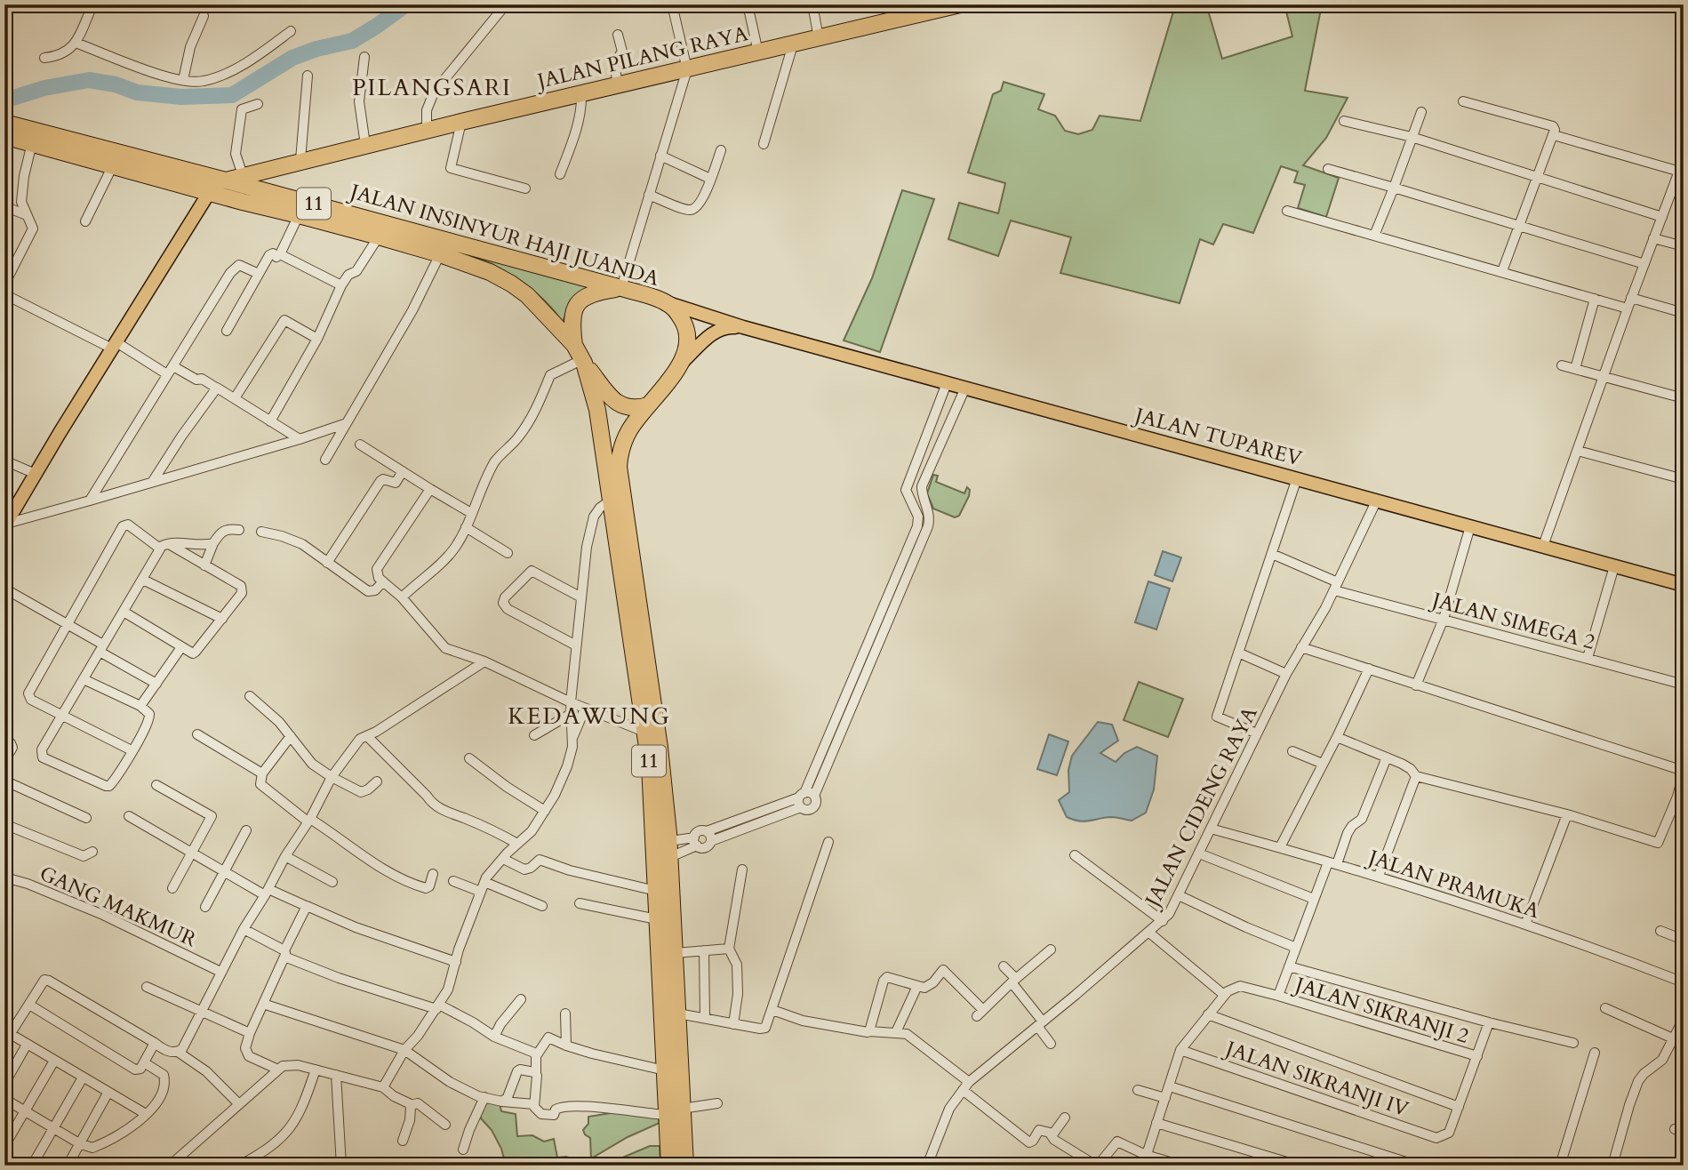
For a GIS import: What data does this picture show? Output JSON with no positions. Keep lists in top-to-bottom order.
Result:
{
  "streets": {
    "highway": ["JALAN PILANG RAYA", "11", "JALAN INSINYUR HAJI JUANDA"],
    "main road": ["JALAN TUPAREV"],
    "street": [
      "JALAN SIMEGA 2",
      "JALAN CIDENG RAYA",
      "JALAN PRAMUKA",
      "GANG MAKMUR",
      "JALAN SIKRANJI 2",
      "JALAN SIKRANJI IV"
    ]
  },
  "crossings": [
    ["JALAN PILANG RAYA", "JALAN INSINYUR HAJI JUANDA"],
    ["11", "JALAN INSINYUR HAJI JUANDA"],
    ["11", "JALAN TUPAREV"],
    ["JALAN INSINYUR HAJI JUANDA", "JALAN TUPAREV"],
    ["JALAN TUPAREV", "JALAN CIDENG RAYA"],
    ["JALAN SIMEGA 2", "JALAN CIDENG RAYA"],
    ["JALAN CIDENG RAYA", "JALAN PRAMUKA"]
  ],
  "districts": ["PILANGSARI", "KEDAWUNG"]
}
